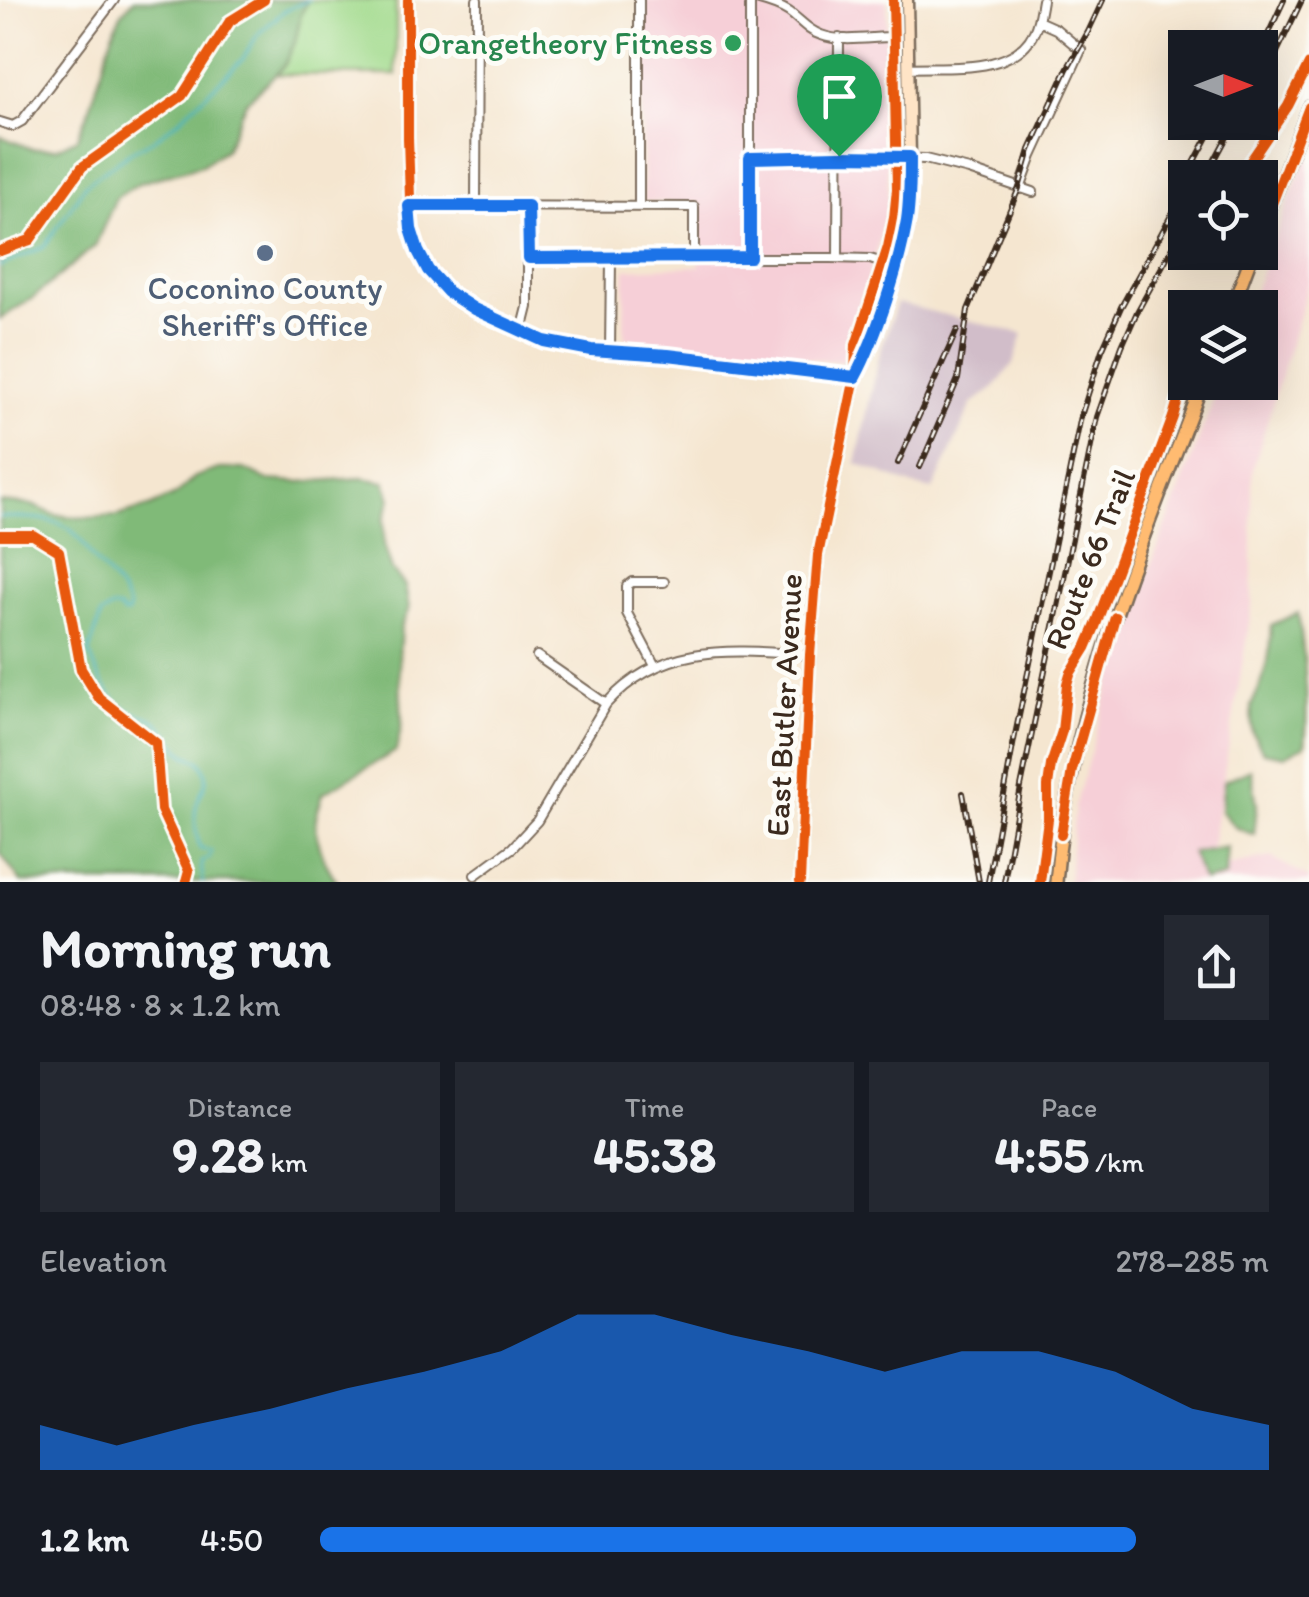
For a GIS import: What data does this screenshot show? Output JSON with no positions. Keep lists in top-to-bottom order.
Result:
{
  "streets": {
    "main road": ["East Butler Avenue"],
    "cycle path": ["Route 66 Trail"]
  },
  "places": ["Orangetheory Fitness", "Coconino County Sheriff's Office"],
  "north": "right",
  "page": {
    "heading": ["Morning run", "08:48 · 8 × 1.2 km"],
    "stats": [
      ["Distance", "9.28 km"],
      ["Time", "45:38"],
      ["Pace", "4:55 /km"]
    ],
    "chart": ["Elevation", "278–285 m"],
    "list": [
      {
        "name": "1.2 km",
        "note": "4:50"
      }
    ]
  }
}
